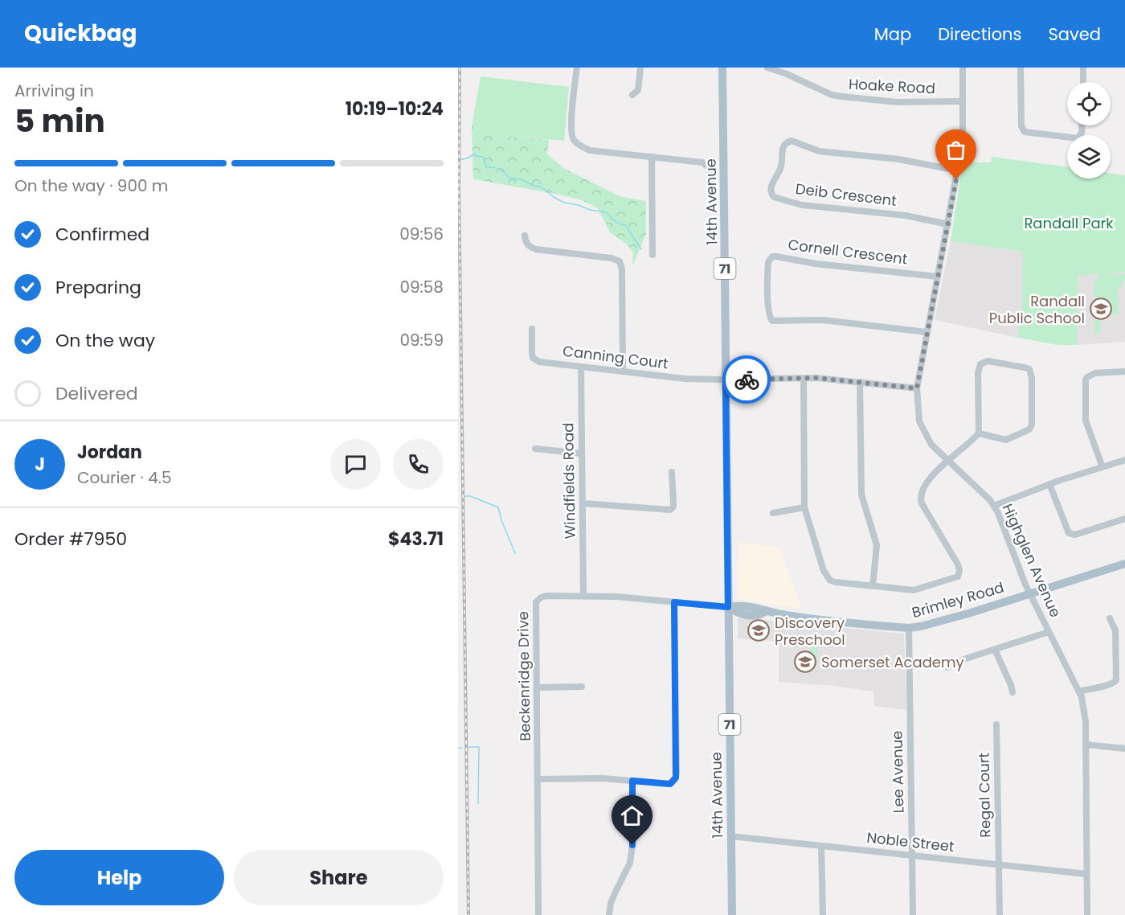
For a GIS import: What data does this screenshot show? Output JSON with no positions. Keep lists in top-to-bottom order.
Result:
{
  "streets": {
    "main road": ["14th Avenue", "71", "Brimley Road"],
    "street": [
      "Hoake Road",
      "Deib Crescent",
      "Cornell Crescent",
      "Canning Court",
      "Windfields Road",
      "Highglen Avenue",
      "Beckenridge Drive",
      "Lee Avenue",
      "Regal Court",
      "Noble Street"
    ]
  },
  "crossings": [
    ["Hoake Road", "Highglen Avenue"],
    ["Deib Crescent", "Highglen Avenue"],
    ["14th Avenue", "Canning Court"],
    ["14th Avenue", "Brimley Road"],
    ["14th Avenue", "Beckenridge Drive"],
    ["14th Avenue", "Noble Street"],
    ["Cornell Crescent", "Highglen Avenue"],
    ["Canning Court", "Windfields Road"],
    ["Canning Court", "Highglen Avenue"],
    ["Windfields Road", "Beckenridge Drive"],
    ["Highglen Avenue", "Brimley Road"],
    ["Highglen Avenue", "Noble Street"],
    ["Brimley Road", "Beckenridge Drive"],
    ["Brimley Road", "Lee Avenue"],
    ["Lee Avenue", "Noble Street"],
    ["Regal Court", "Noble Street"]
  ],
  "parks": ["Randall Park"],
  "places": {
    "school or university": ["Randall Public School", "Discovery Preschool", "Somerset Academy"]
  },
  "page": {
    "header": "Quickbag",
    "nav": ["Map", "Directions", "Saved"],
    "heading": ["5 min", "Arriving in", "10:19–10:24"],
    "panel": [
      "Jordan",
      "Courier · 4.5",
      "Order #7950",
      "$43.71"
    ],
    "bar": "On the way · 900 m",
    "list": [
      ["Confirmed", "09:56"],
      ["Preparing", "09:58"],
      ["On the way", "09:59"],
      "Delivered"
    ],
    "round": "J",
    "buttons": ["Help", "Share"]
  }
}
